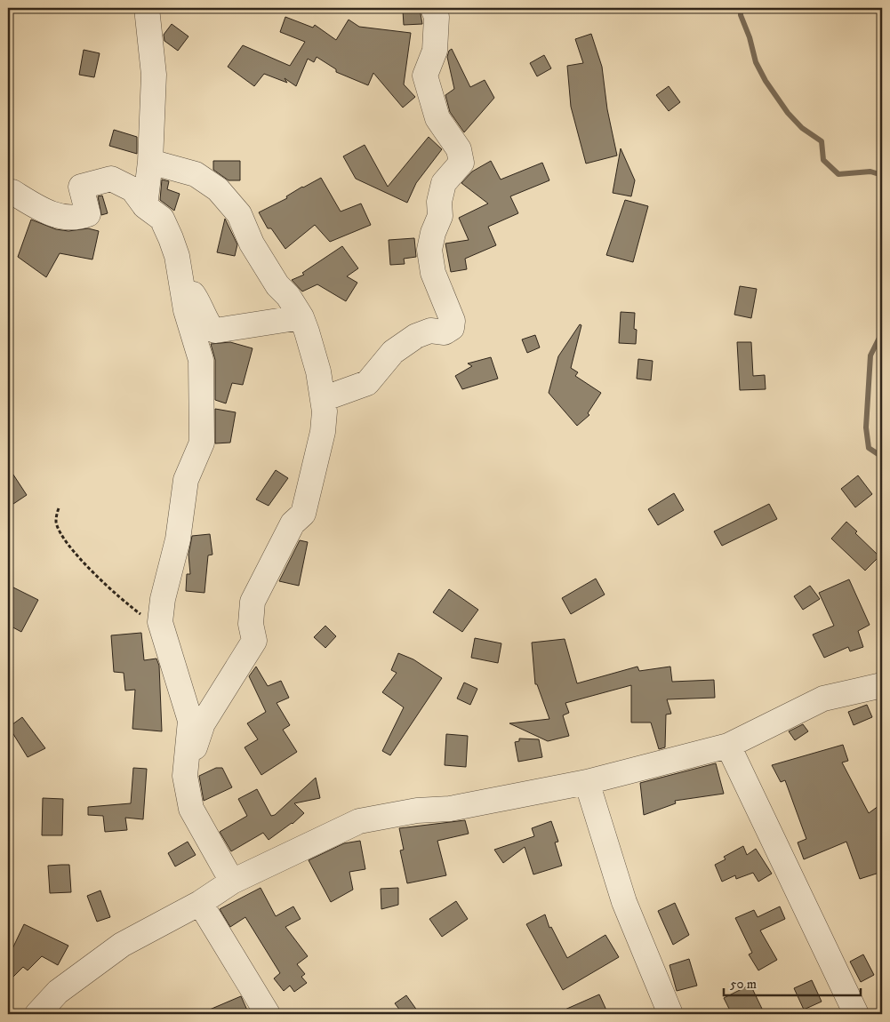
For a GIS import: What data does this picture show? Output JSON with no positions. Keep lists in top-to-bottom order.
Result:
{
  "scale_bar": "50 m"
}
